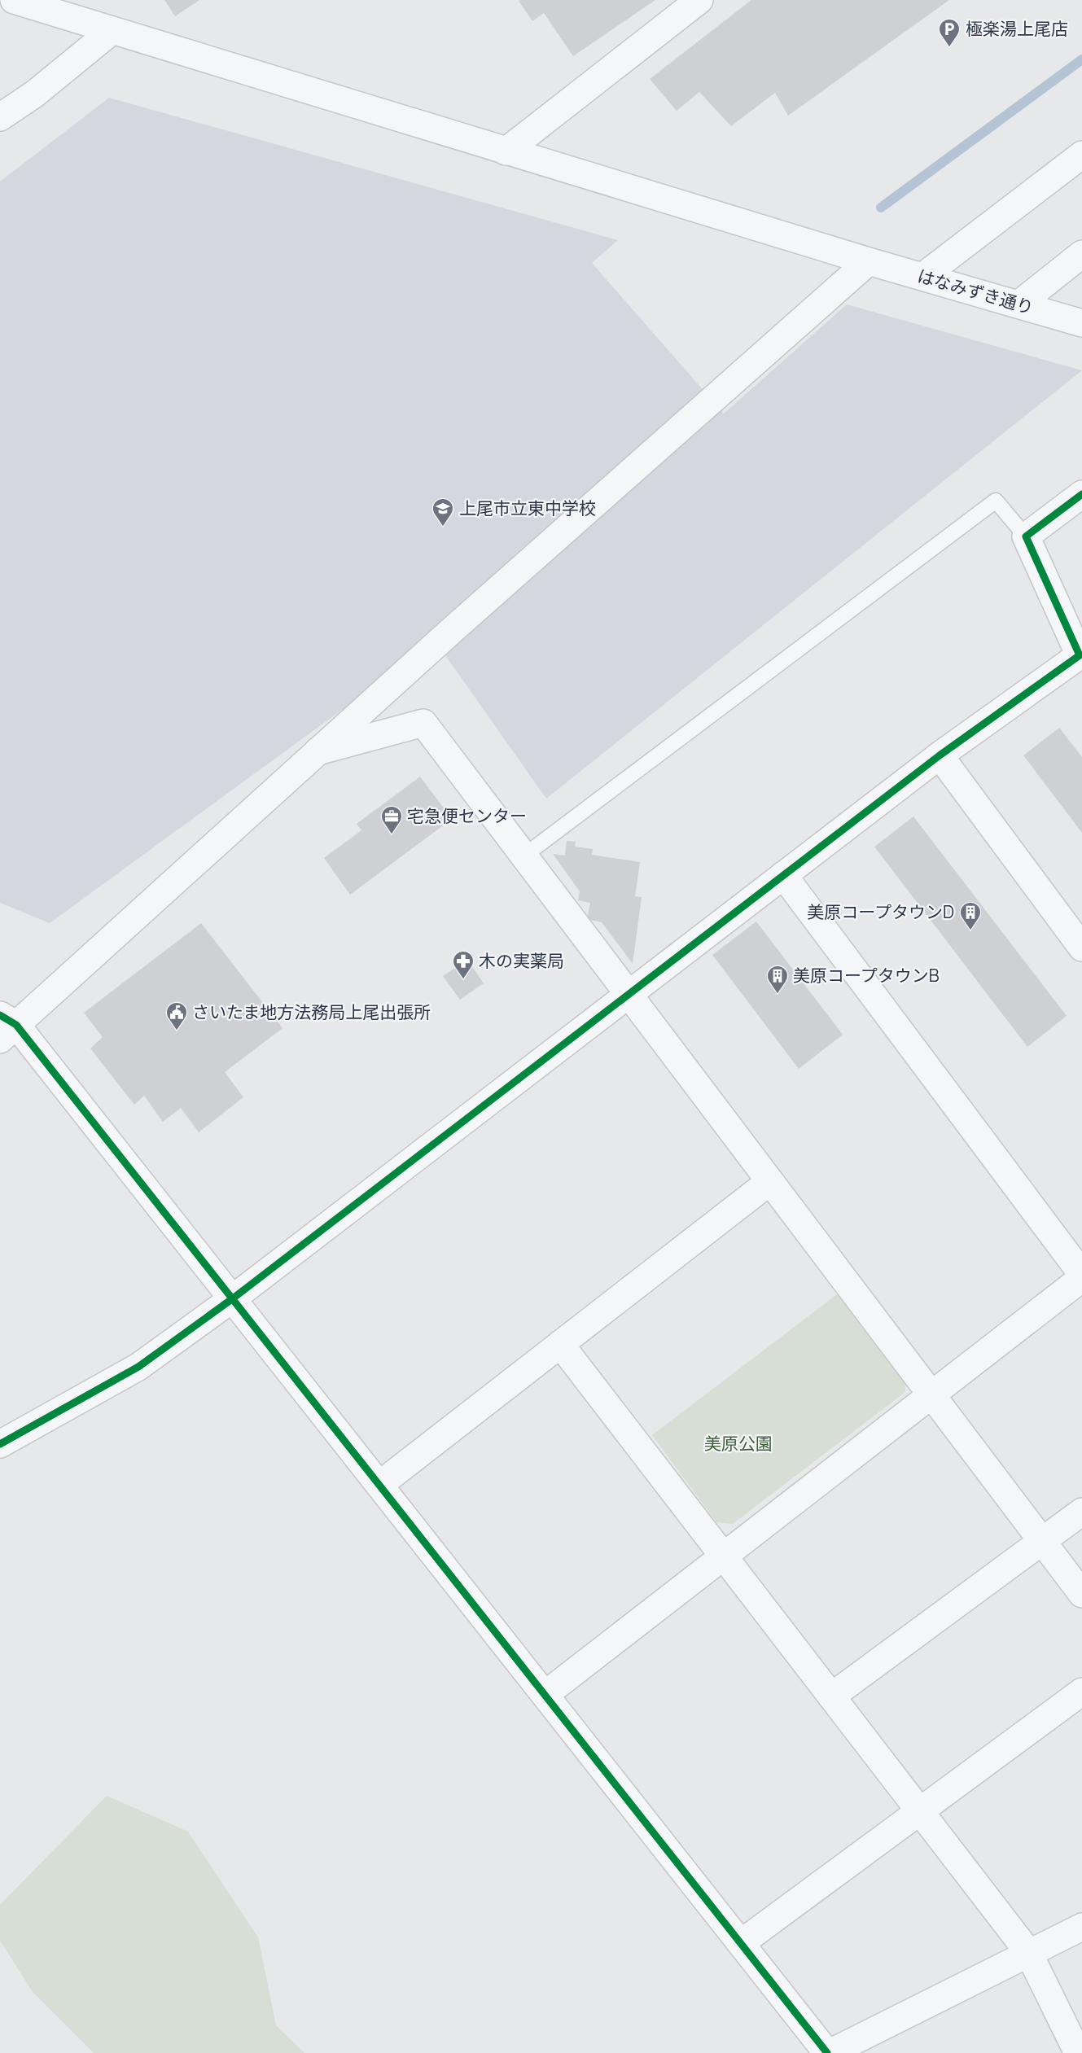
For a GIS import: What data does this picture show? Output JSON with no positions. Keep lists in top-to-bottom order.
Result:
{
  "streets": {
    "street": ["はなみずき通り"]
  },
  "parks": ["美原公園"],
  "places": {
    "parking": ["極楽湯上尾店"],
    "school or university": ["上尾市立東中学校"],
    "office": ["宅急便センター"],
    "building": ["美原コープタウンD", "美原コープタウンB"],
    "pharmacy": ["木の実薬局"],
    "public building": ["さいたま地方法務局上尾出張所"]
  }
}
